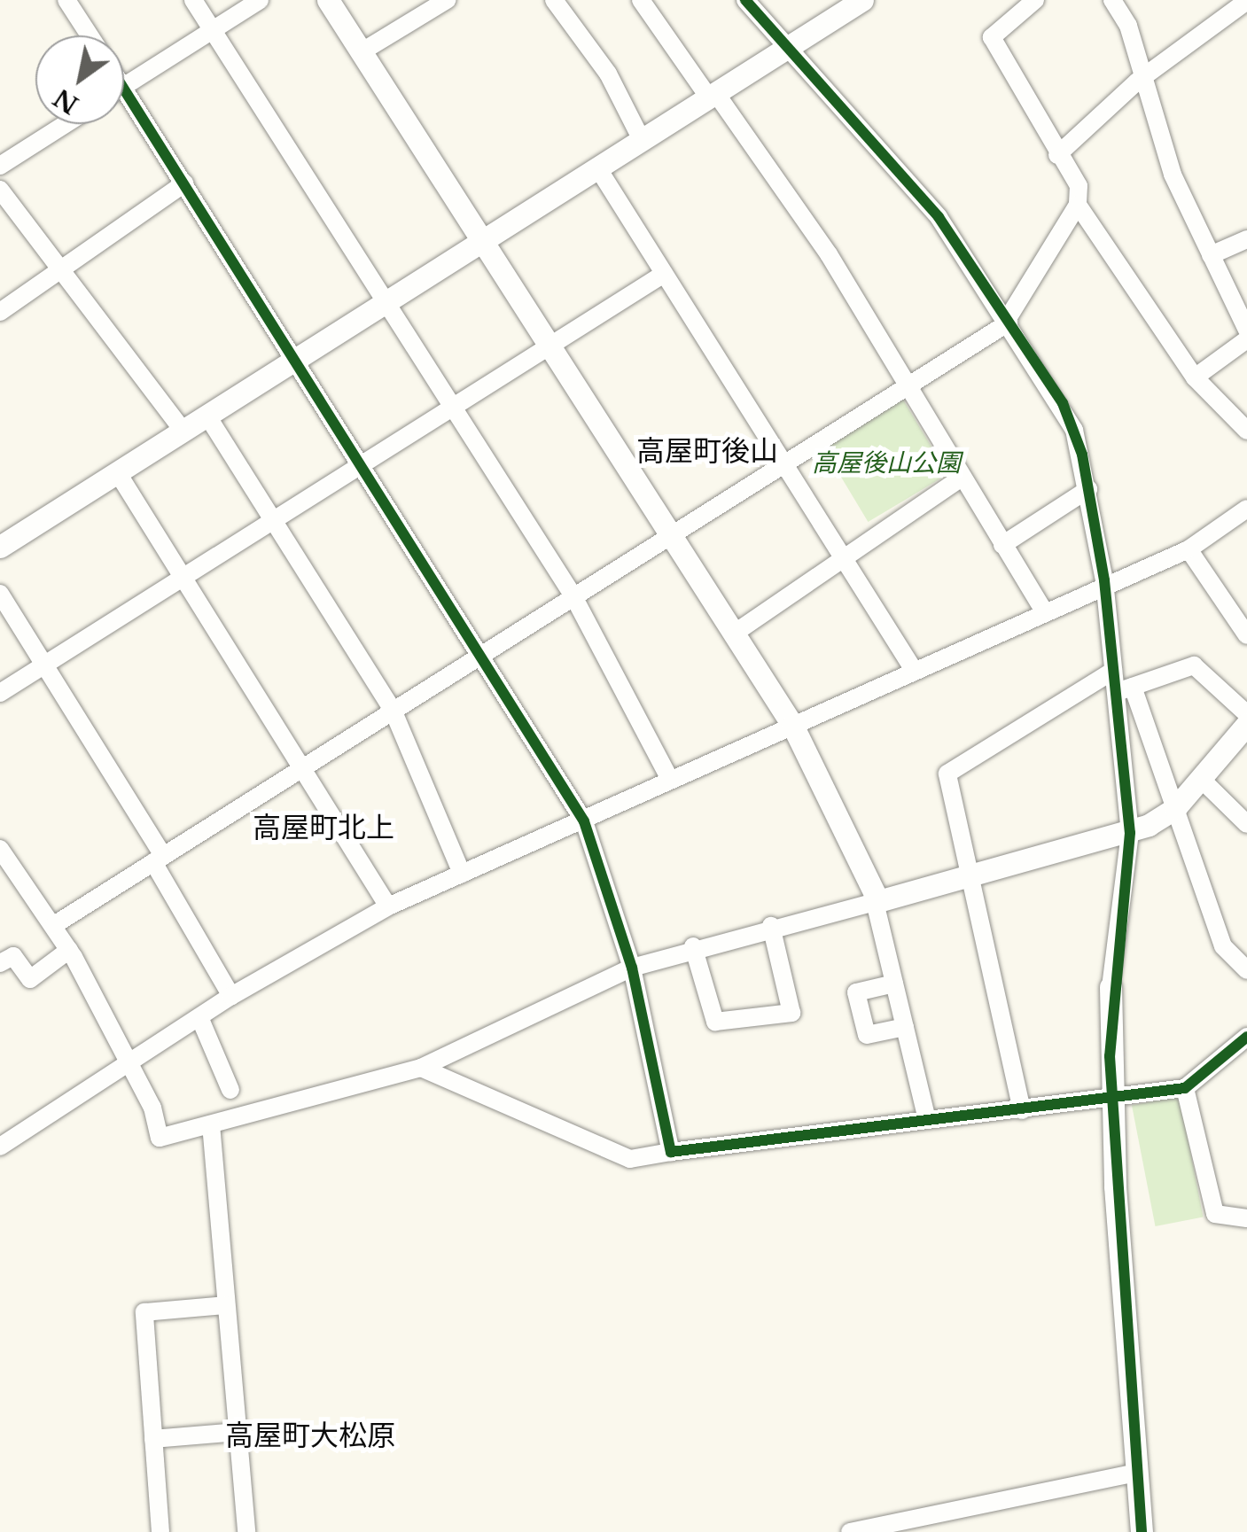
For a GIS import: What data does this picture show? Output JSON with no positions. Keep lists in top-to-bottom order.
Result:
{
  "districts": ["高屋町後山", "高屋町北上", "高屋町大松原"],
  "parks": ["高屋後山公園"],
  "north": "bottom left"
}
